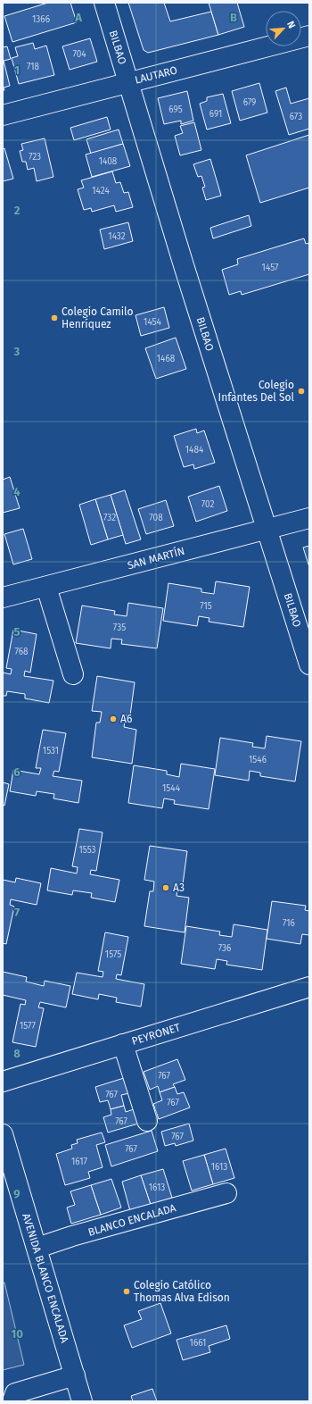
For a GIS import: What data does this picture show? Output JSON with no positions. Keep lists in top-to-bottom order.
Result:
{
  "streets": {
    "street": [
      "BILBAO",
      "LAUTARO",
      "SAN MARTÍN",
      "PEYRONET",
      "BLANCO ENCALADA",
      "AVENIDA BLANCO ENCALADA"
    ]
  },
  "crossings": [
    ["BILBAO", "LAUTARO"],
    ["BILBAO", "SAN MARTÍN"],
    ["BLANCO ENCALADA", "AVENIDA BLANCO ENCALADA"]
  ],
  "places": [
    "Colegio Camilo Henríquez",
    "Colegio Infantes Del Sol",
    "A6",
    "A3",
    "Colegio Católico Thomas Alva Edison"
  ],
  "house_numbers": [
    "1366",
    "704",
    "718",
    "679",
    "695",
    "691",
    "673",
    "723",
    "1408",
    "1424",
    "1432",
    "1457",
    "1454",
    "1468",
    "1484",
    "702",
    "732",
    "708",
    "715",
    "735",
    "768",
    "1531",
    "1546",
    "1544",
    "1553",
    "716",
    "736",
    "1575",
    "1577",
    "767",
    "767",
    "767",
    "767",
    "767",
    "767",
    "1617",
    "1613",
    "1613",
    "1661"
  ],
  "north": "top right",
  "grid": {
    "columns": ["A", "B"],
    "rows": [
      "1",
      "2",
      "3",
      "4",
      "5",
      "6",
      "7",
      "8",
      "9",
      "10"
    ]
  }
}
